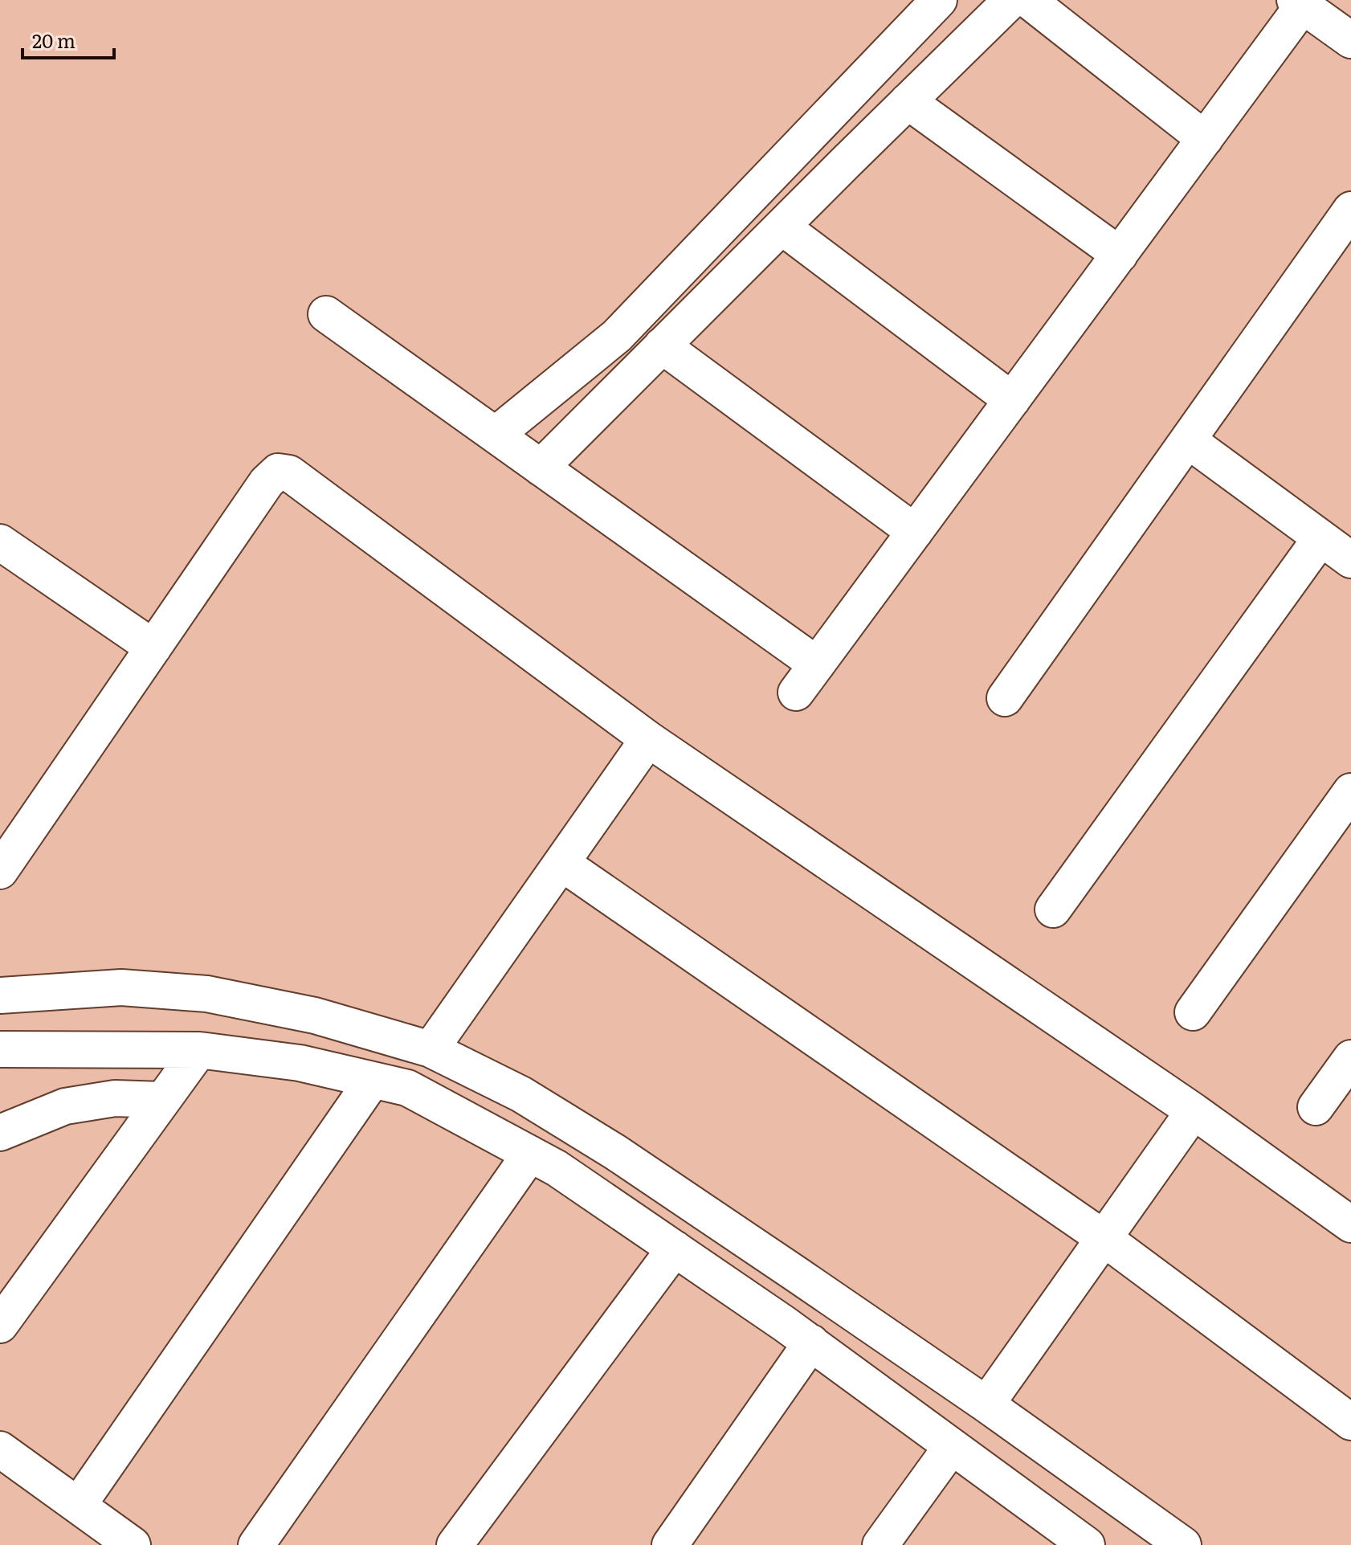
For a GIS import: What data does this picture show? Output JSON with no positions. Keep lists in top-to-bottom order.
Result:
{
  "scale_bar": "20 m"
}
